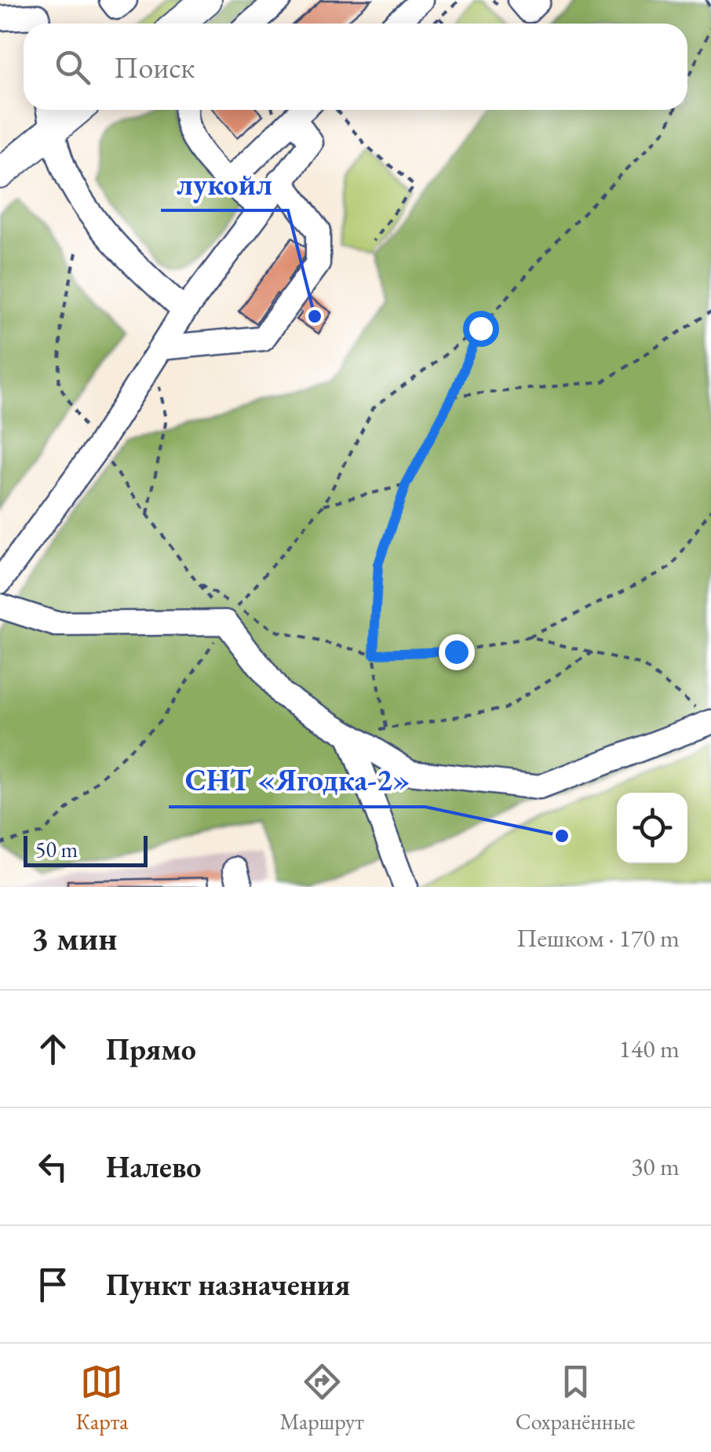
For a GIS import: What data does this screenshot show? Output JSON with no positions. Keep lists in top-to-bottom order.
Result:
{
  "places": ["лукойл", "СНТ «Ягодка-2»"],
  "scale_bar": "50 m",
  "page": {
    "search": "Поиск",
    "scale": "50 m",
    "heading": ["3 мин", "Пешком · 170 m"],
    "list": [
      ["Прямо", "140 m"],
      ["Налево", "30 m"],
      "Пункт назначения"
    ],
    "nav": ["Карта", "Маршрут", "Сохранённые"]
  }
}
